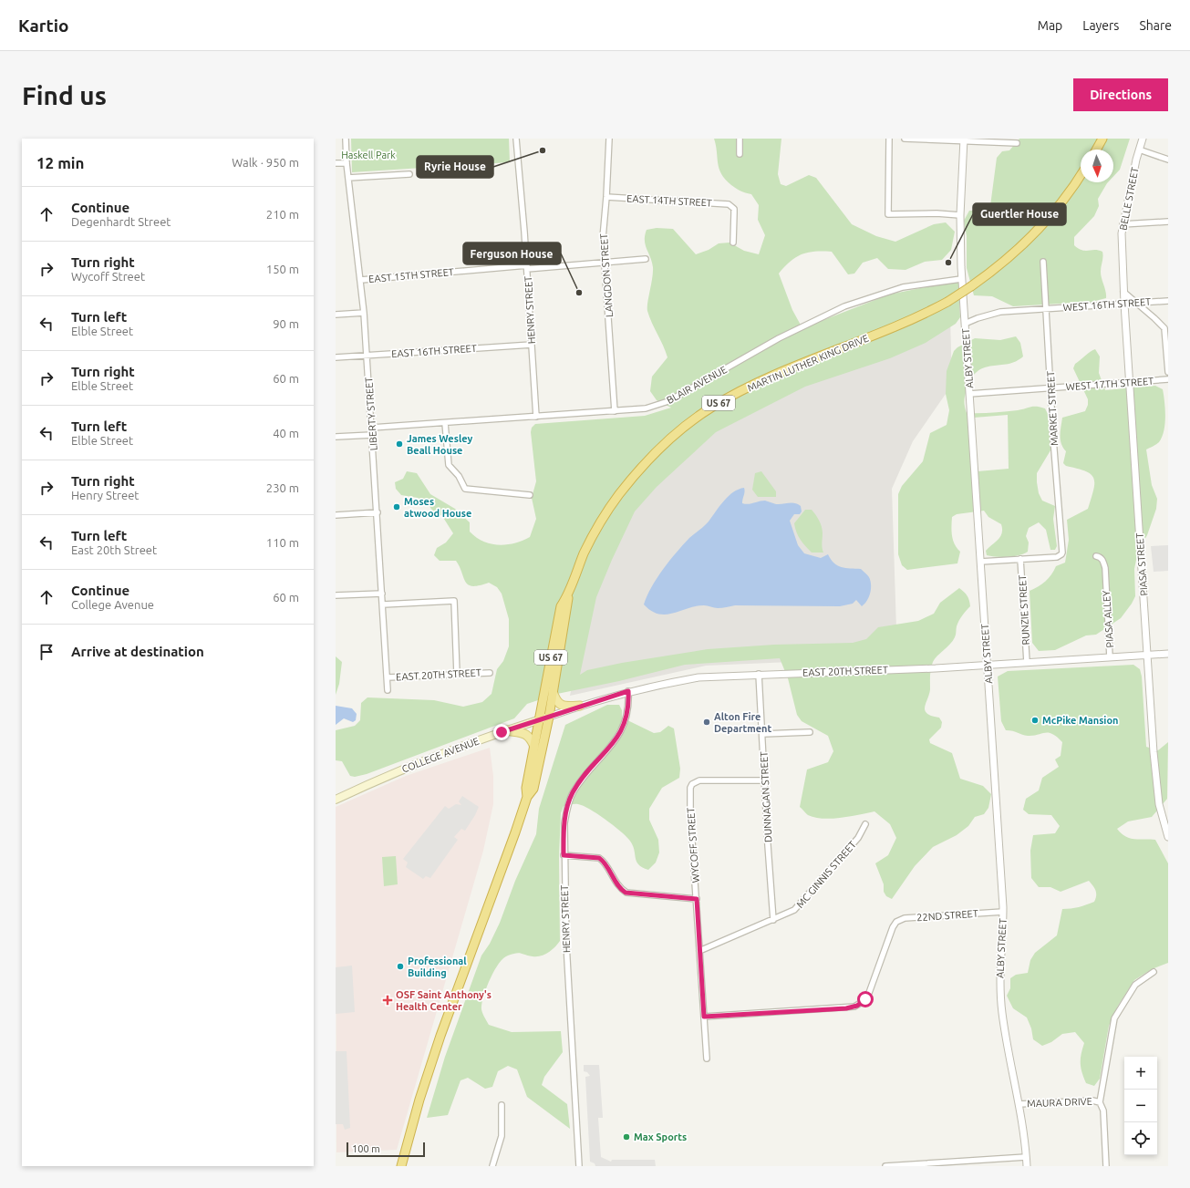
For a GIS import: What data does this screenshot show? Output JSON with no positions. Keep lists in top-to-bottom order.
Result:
{
  "streets": {
    "highway": ["MARTIN LUTHER KING DRIVE", "US 67"],
    "main road": ["COLLEGE AVENUE"],
    "street": [
      "BELLE STREET",
      "EAST 14TH STREET",
      "EAST 15TH STREET",
      "LANGDON STREET",
      "WEST 16TH STREET",
      "HENRY STREET",
      "EAST 16TH STREET",
      "ALBY STREET",
      "WEST 17TH STREET",
      "BLAIR AVENUE",
      "MARKET STREET",
      "LIBERTY STREET",
      "PIASA STREET",
      "RUNZIE STREET",
      "PIASA ALLEY",
      "EAST 20TH STREET",
      "DUNNAGAN STREET",
      "WYCOFF STREET",
      "MC GINNIS STREET",
      "22ND STREET",
      "MAURA DRIVE"
    ]
  },
  "crossings": [
    ["BELLE STREET", "PIASA STREET"],
    ["EAST 14TH STREET", "LANGDON STREET"],
    ["EAST 15TH STREET", "LANGDON STREET"],
    ["EAST 15TH STREET", "HENRY STREET"],
    ["EAST 15TH STREET", "LIBERTY STREET"],
    ["LANGDON STREET", "BLAIR AVENUE"],
    ["WEST 16TH STREET", "MARKET STREET"],
    ["WEST 16TH STREET", "PIASA STREET"],
    ["HENRY STREET", "EAST 16TH STREET"],
    ["HENRY STREET", "BLAIR AVENUE"],
    ["HENRY STREET", "EAST 20TH STREET"],
    ["EAST 16TH STREET", "LIBERTY STREET"],
    ["ALBY STREET", "WEST 17TH STREET"],
    ["ALBY STREET", "BLAIR AVENUE"],
    ["ALBY STREET", "EAST 20TH STREET"],
    ["ALBY STREET", "22ND STREET"],
    ["ALBY STREET", "MAURA DRIVE"],
    ["MARTIN LUTHER KING DRIVE", "US 67"],
    ["WEST 17TH STREET", "MARKET STREET"],
    ["WEST 17TH STREET", "PIASA STREET"],
    ["BLAIR AVENUE", "LIBERTY STREET"],
    ["US 67", "EAST 20TH STREET"],
    ["US 67", "COLLEGE AVENUE"],
    ["MARKET STREET", "RUNZIE STREET"],
    ["LIBERTY STREET", "EAST 20TH STREET"],
    ["PIASA STREET", "EAST 20TH STREET"],
    ["RUNZIE STREET", "EAST 20TH STREET"],
    ["PIASA ALLEY", "EAST 20TH STREET"],
    ["EAST 20TH STREET", "COLLEGE AVENUE"],
    ["EAST 20TH STREET", "DUNNAGAN STREET"],
    ["DUNNAGAN STREET", "WYCOFF STREET"],
    ["DUNNAGAN STREET", "MC GINNIS STREET"],
    ["WYCOFF STREET", "MC GINNIS STREET"],
    ["WYCOFF STREET", "22ND STREET"]
  ],
  "parks": ["Haskell Park"],
  "places": {
    "other": [
      "Ryrie House",
      "Guertler House",
      "Ferguson House",
      "James Wesley Beall House",
      "Moses atwood House",
      "McPike Mansion",
      "Alton Fire Department",
      "Professional Building",
      "Max Sports"
    ],
    "health": ["OSF Saint Anthony's Health Center"]
  },
  "scale_bar": "100 m",
  "north": "bottom",
  "page": {
    "header": "Kartio",
    "nav": ["Map", "Layers", "Share"],
    "buttons": "Directions",
    "title": "Find us",
    "heading": ["12 min", "Walk · 950 m"],
    "list": [
      ["Continue", "Degenhardt Street", "210 m"],
      ["Turn right", "Wycoff Street", "150 m"],
      ["Turn left", "Elble Street", "90 m"],
      ["Turn right", "Elble Street", "60 m"],
      ["Turn left", "Elble Street", "40 m"],
      ["Turn right", "Henry Street", "230 m"],
      ["Turn left", "East 20th Street", "110 m"],
      ["Continue", "College Avenue", "60 m"],
      "Arrive at destination"
    ],
    "map_buttons": ["+", "−"],
    "scale": "100 m"
  }
}
